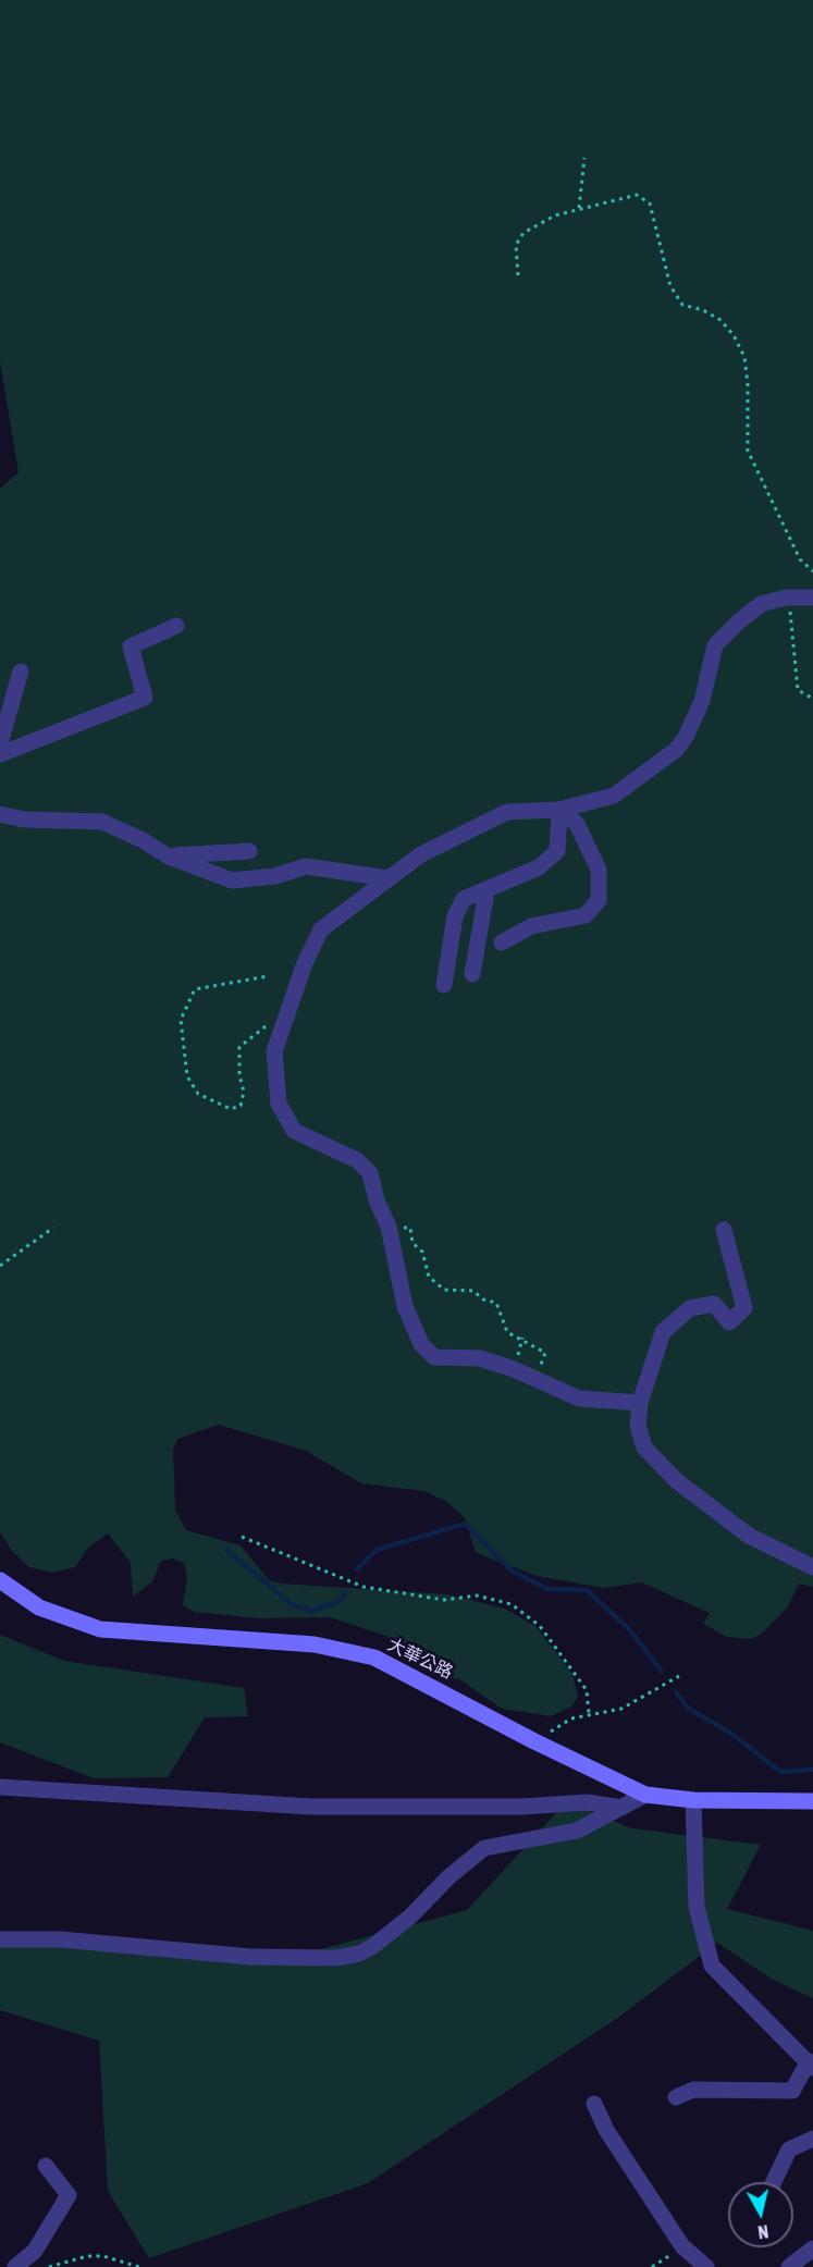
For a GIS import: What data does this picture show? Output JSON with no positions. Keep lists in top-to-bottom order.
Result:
{
  "streets": {
    "main road": ["大華公路"]
  },
  "north": "bottom"
}
